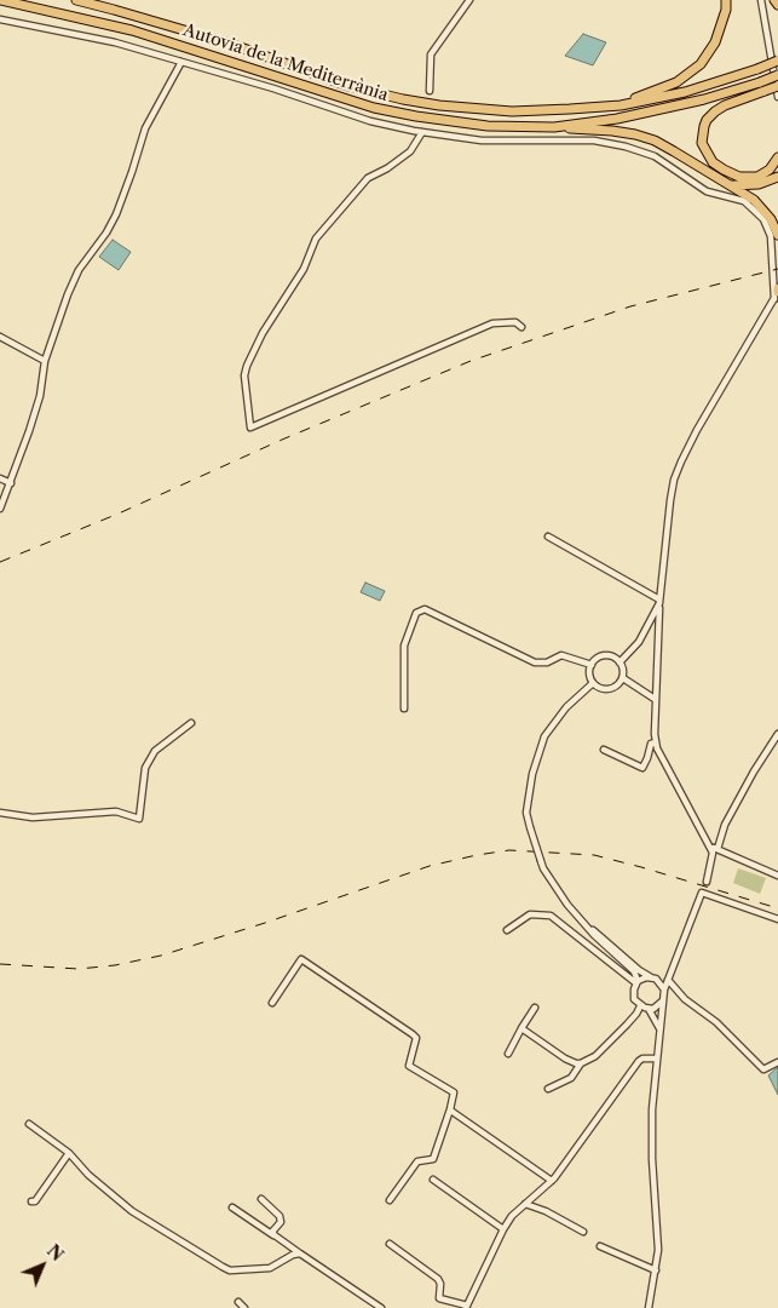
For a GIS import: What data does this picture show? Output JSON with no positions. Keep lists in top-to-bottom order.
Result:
{
  "streets": {
    "highway": ["Autovia de la Mediterrània"]
  },
  "north": "top right"
}
